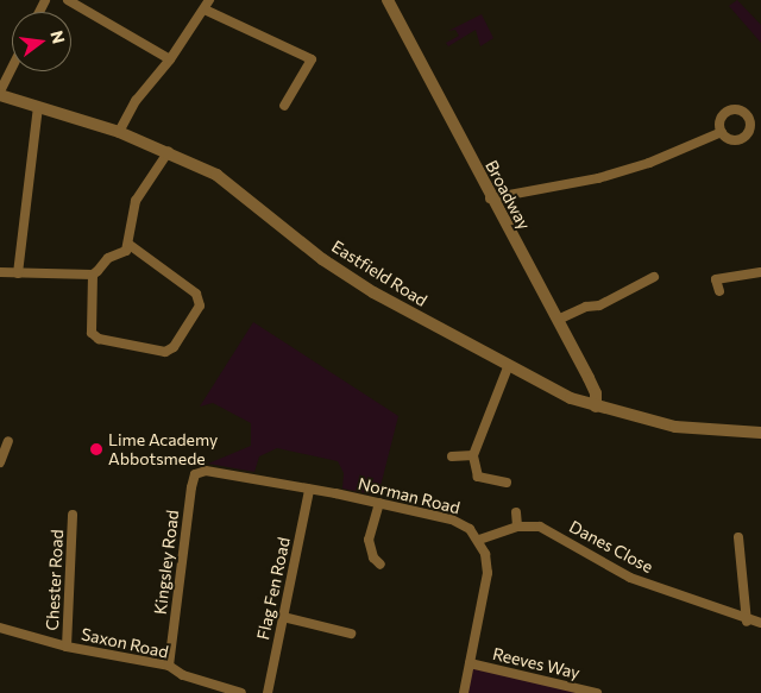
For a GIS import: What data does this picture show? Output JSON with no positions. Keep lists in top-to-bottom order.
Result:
{
  "streets": {
    "street": [
      "Broadway",
      "Eastfield Road",
      "Norman Road",
      "Danes Close",
      "Kingsley Road",
      "Chester Road",
      "Flag Fen Road",
      "Saxon Road",
      "Reeves Way"
    ]
  },
  "crossings": [
    ["Broadway", "Eastfield Road"],
    ["Norman Road", "Danes Close"],
    ["Norman Road", "Kingsley Road"],
    ["Norman Road", "Flag Fen Road"],
    ["Kingsley Road", "Saxon Road"],
    ["Chester Road", "Saxon Road"]
  ],
  "places": ["Lime Academy Abbotsmede"],
  "north": "right"
}
